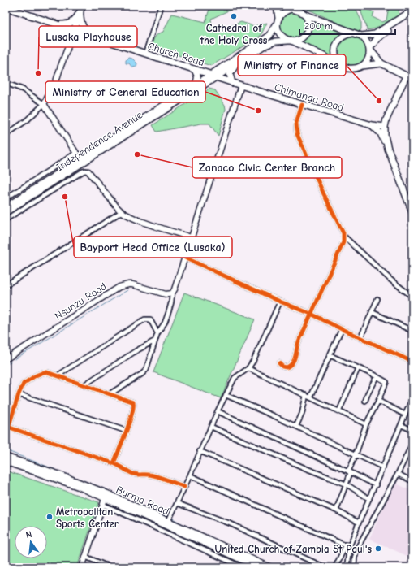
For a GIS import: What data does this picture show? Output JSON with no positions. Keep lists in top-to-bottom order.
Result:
{
  "streets": {
    "main road": [
      "Church Road",
      "Chimanga Road",
      "Independence Avenue",
      "Burma Road"
    ],
    "street": ["Nsunzu Road"]
  },
  "crossings": [
    ["Church Road", "Chimanga Road"],
    ["Church Road", "Independence Avenue"],
    ["Chimanga Road", "Independence Avenue"]
  ],
  "places": [
    "Cathedral of the Holy Cross",
    "Lusaka Playhouse",
    "Ministry of Finance",
    "Ministry of General Education",
    "Zanaco Civic Center Branch",
    "Bayport Head Office (Lusaka)",
    "Metropolitan Sports Center",
    "United Church of Zambia St Paul's"
  ],
  "scale_bar": "200 m",
  "north": "top"
}
